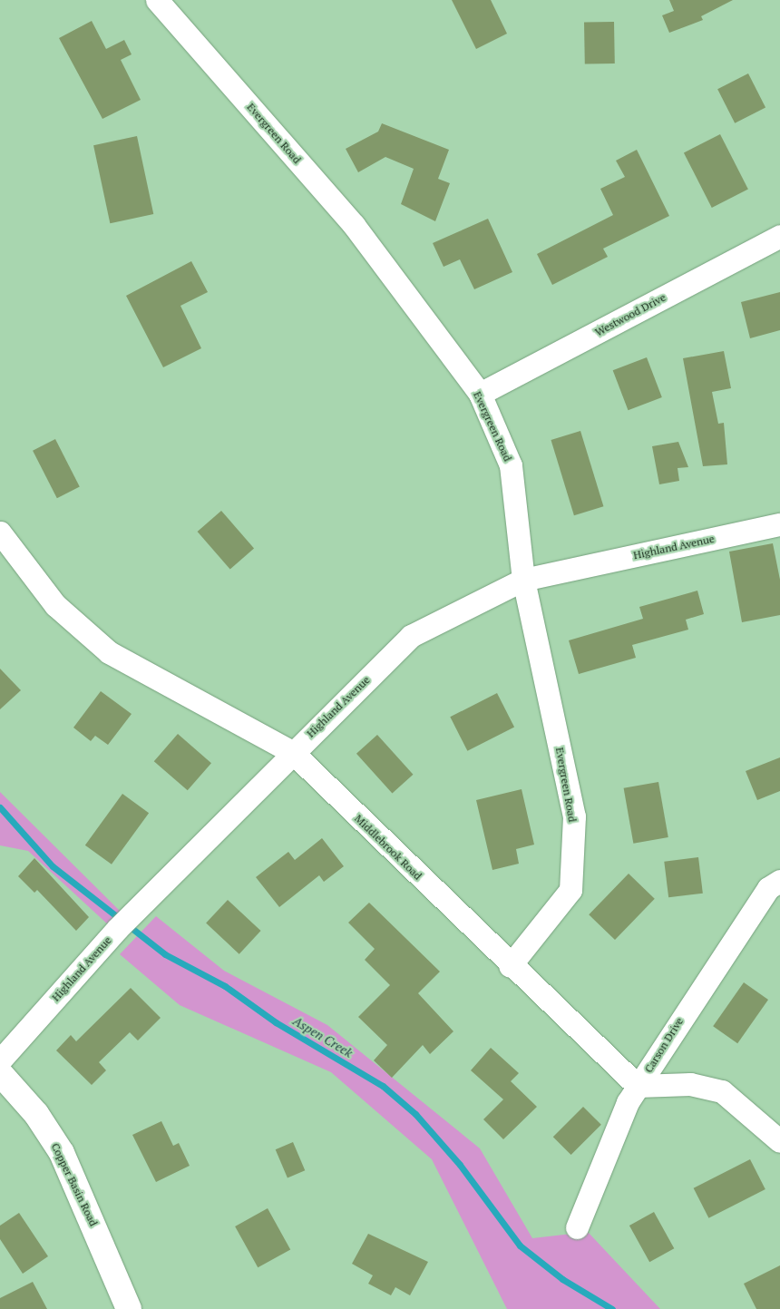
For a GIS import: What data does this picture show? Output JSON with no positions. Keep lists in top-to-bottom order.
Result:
{
  "streets": {
    "street": [
      "Evergreen Road",
      "Westwood Drive",
      "Highland Avenue",
      "Middlebrook Road",
      "Carson Drive",
      "Copper Basin Road"
    ]
  },
  "crossings": [
    ["Evergreen Road", "Westwood Drive"],
    ["Evergreen Road", "Highland Avenue"],
    ["Evergreen Road", "Middlebrook Road"],
    ["Highland Avenue", "Middlebrook Road"],
    ["Middlebrook Road", "Carson Drive"]
  ],
  "water": ["Aspen Creek"]
}
